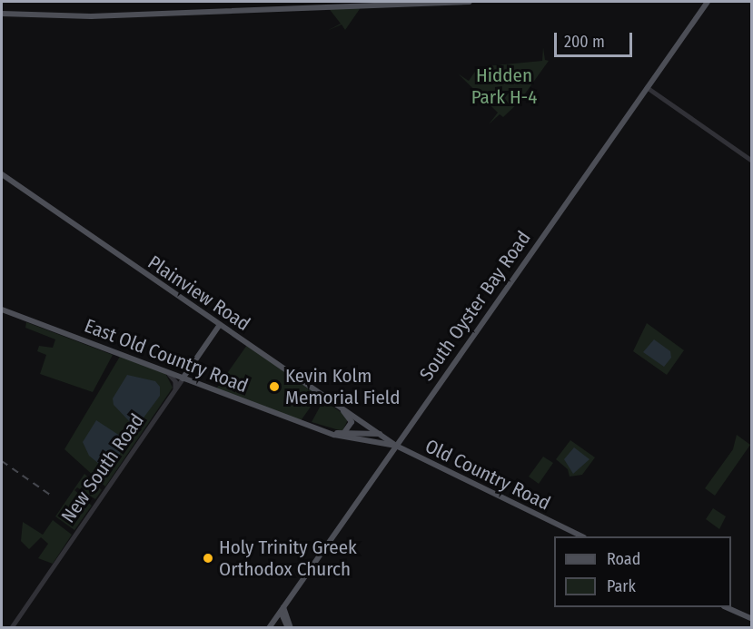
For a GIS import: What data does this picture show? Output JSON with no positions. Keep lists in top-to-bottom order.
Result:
{
  "streets": {
    "main road": [
      "Plainview Road",
      "South Oyster Bay Road",
      "East Old Country Road",
      "New South Road",
      "Old Country Road"
    ]
  },
  "crossings": [
    ["Plainview Road", "East Old Country Road"],
    ["Plainview Road", "New South Road"],
    ["Plainview Road", "Old Country Road"],
    ["South Oyster Bay Road", "East Old Country Road"],
    ["South Oyster Bay Road", "Old Country Road"],
    ["East Old Country Road", "New South Road"],
    ["East Old Country Road", "Old Country Road"]
  ],
  "parks": ["Hidden Park H-4"],
  "places": ["Kevin Kolm Memorial Field", "Holy Trinity Greek Orthodox Church"],
  "legend": ["Road", "Park"],
  "scale_bar": "200 m"
}
